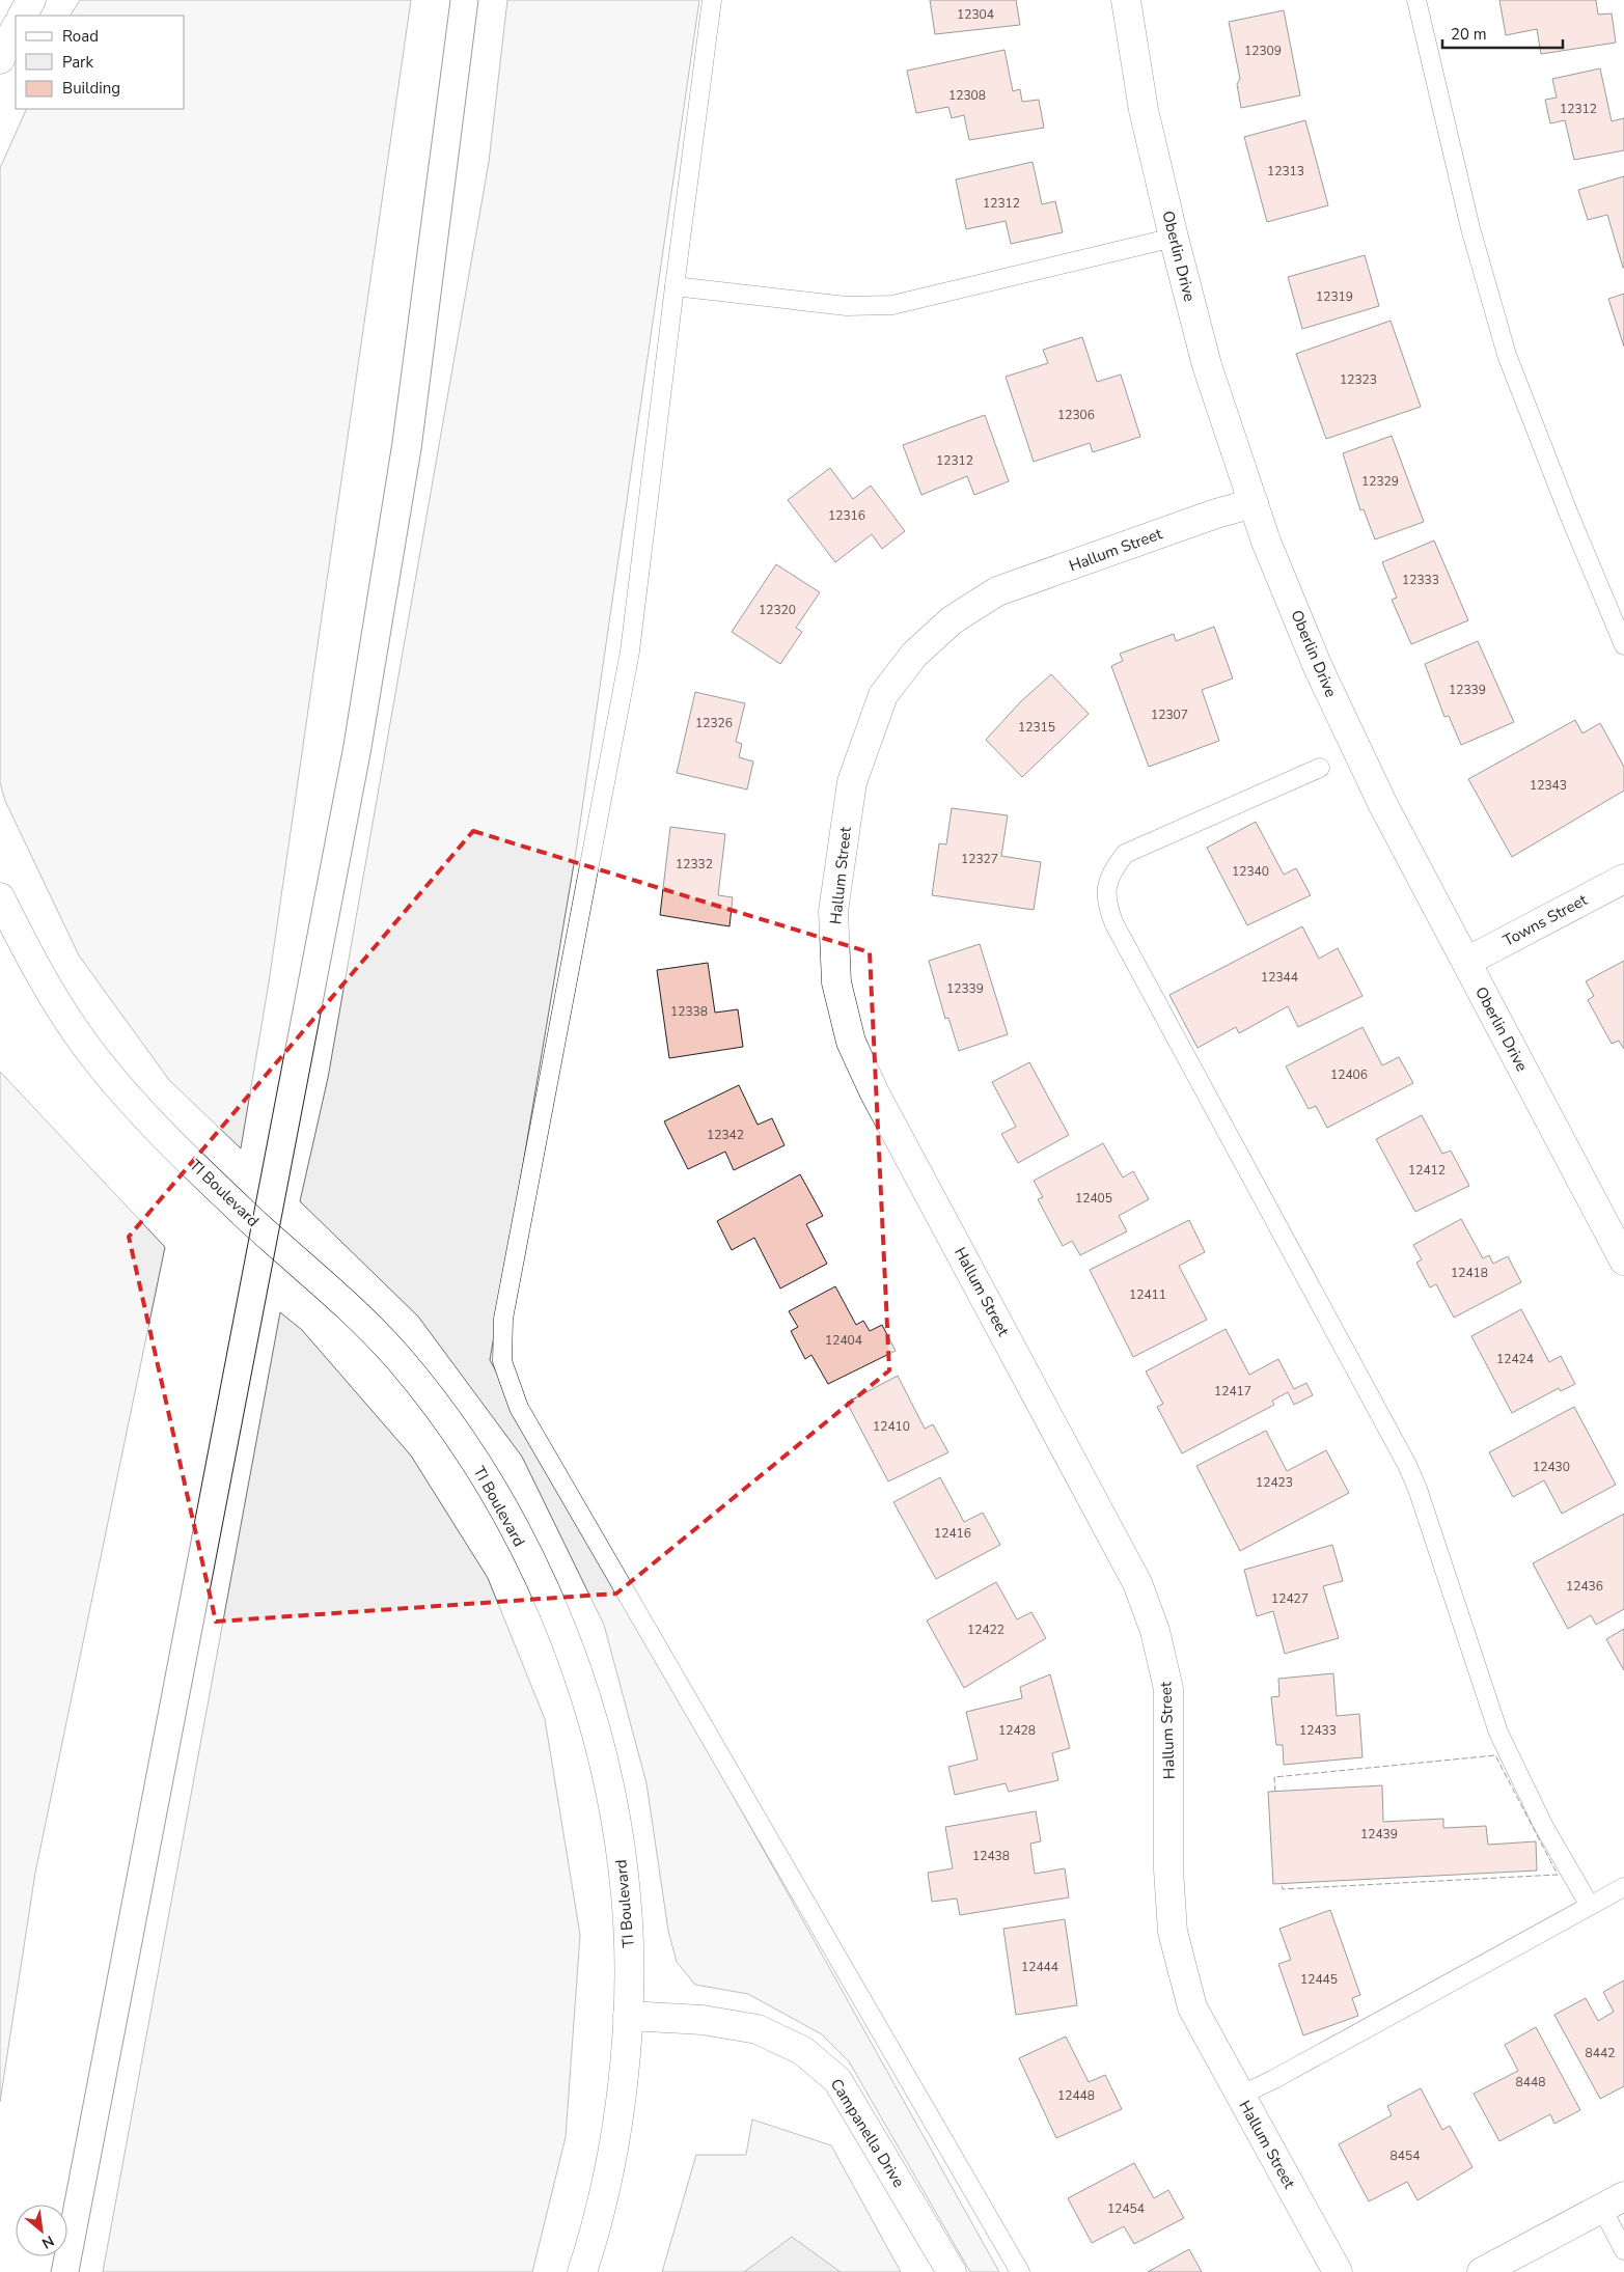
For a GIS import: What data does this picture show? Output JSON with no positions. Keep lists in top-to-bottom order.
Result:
{
  "streets": {
    "street": [
      "Oberlin Drive",
      "Hallum Street",
      "Towns Street",
      "TI Boulevard",
      "Campanella Drive"
    ]
  },
  "crossings": [
    ["Oberlin Drive", "Hallum Street"],
    ["Oberlin Drive", "Towns Street"],
    ["TI Boulevard", "Campanella Drive"]
  ],
  "house_numbers": [
    "12304",
    "12309",
    "12308",
    "12312",
    "12313",
    "12312",
    "12319",
    "12323",
    "12306",
    "12312",
    "12329",
    "12316",
    "12333",
    "12320",
    "12339",
    "12307",
    "12326",
    "12315",
    "12343",
    "12327",
    "12332",
    "12340",
    "12344",
    "12339",
    "12338",
    "12406",
    "12342",
    "12412",
    "12405",
    "12418",
    "12411",
    "12404",
    "12424",
    "12417",
    "12410",
    "12430",
    "12423",
    "12416",
    "12436",
    "12427",
    "12422",
    "12428",
    "12433",
    "12439",
    "12438",
    "12444",
    "12445",
    "8442",
    "8448",
    "12448",
    "8454",
    "12454"
  ],
  "legend": ["Road", "Park", "Building"],
  "scale_bar": "20 m",
  "north": "bottom right"
}
